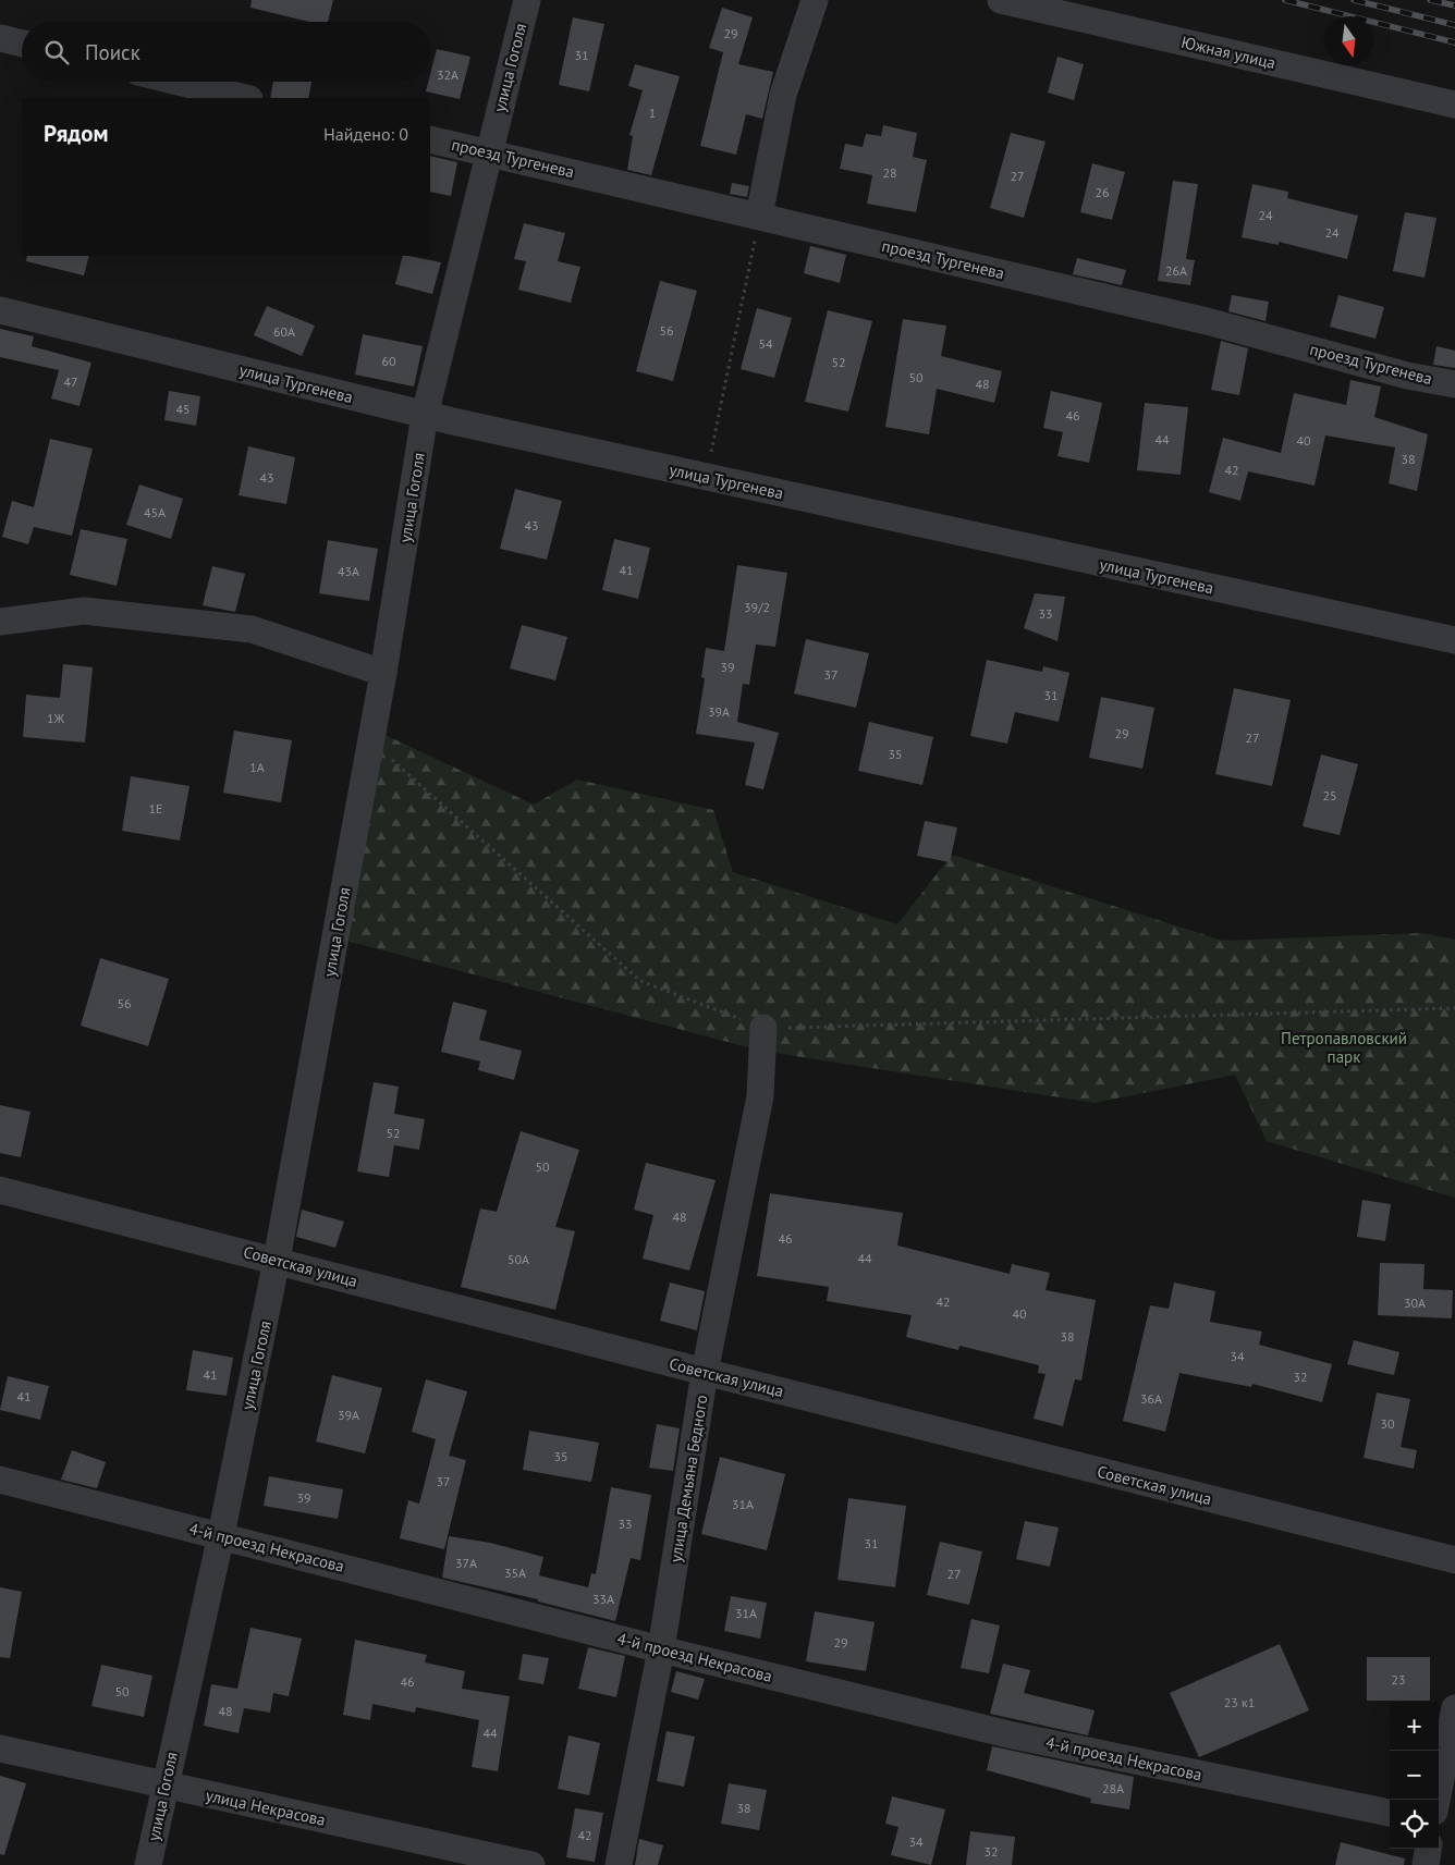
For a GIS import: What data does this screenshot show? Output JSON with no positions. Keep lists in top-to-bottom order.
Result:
{
  "streets": {
    "street": [
      "Южная улица",
      "улица Гоголя",
      "проезд Тургенева",
      "улица Тургенева",
      "Советская улица",
      "улица Демьяна Бедного",
      "4-й проезд Некрасова",
      "улица Некрасова"
    ]
  },
  "crossings": [
    ["улица Гоголя", "проезд Тургенева"],
    ["улица Гоголя", "улица Тургенева"],
    ["улица Гоголя", "Советская улица"],
    ["улица Гоголя", "4-й проезд Некрасова"],
    ["улица Гоголя", "улица Некрасова"],
    ["Советская улица", "улица Демьяна Бедного"],
    ["улица Демьяна Бедного", "4-й проезд Некрасова"]
  ],
  "parks": ["Петропавловский парк"],
  "house_numbers": [
    "29",
    "31",
    "32А",
    "1",
    "28",
    "27",
    "26",
    "24",
    "24",
    "26А",
    "56",
    "60А",
    "54",
    "60",
    "52",
    "50",
    "47",
    "48",
    "45",
    "46",
    "44",
    "40",
    "38",
    "42",
    "43",
    "45А",
    "43",
    "41",
    "43А",
    "39/2",
    "33",
    "39",
    "37",
    "31",
    "39А",
    "1Ж",
    "29",
    "27",
    "35",
    "1А",
    "25",
    "1Е",
    "56",
    "52",
    "50",
    "48",
    "46",
    "44",
    "50А",
    "42",
    "30А",
    "40",
    "38",
    "34",
    "41",
    "32",
    "41",
    "36А",
    "39А",
    "30",
    "35",
    "37",
    "39",
    "31А",
    "33",
    "31",
    "37А",
    "35А",
    "27",
    "33А",
    "31А",
    "29",
    "23",
    "46",
    "50",
    "23 к1",
    "48",
    "44",
    "28А",
    "38",
    "42",
    "34",
    "32"
  ],
  "north": "bottom",
  "page": {
    "search": "Поиск",
    "heading": ["Рядом", "Найдено: 0"],
    "map_buttons": ["+", "−"]
  }
}
